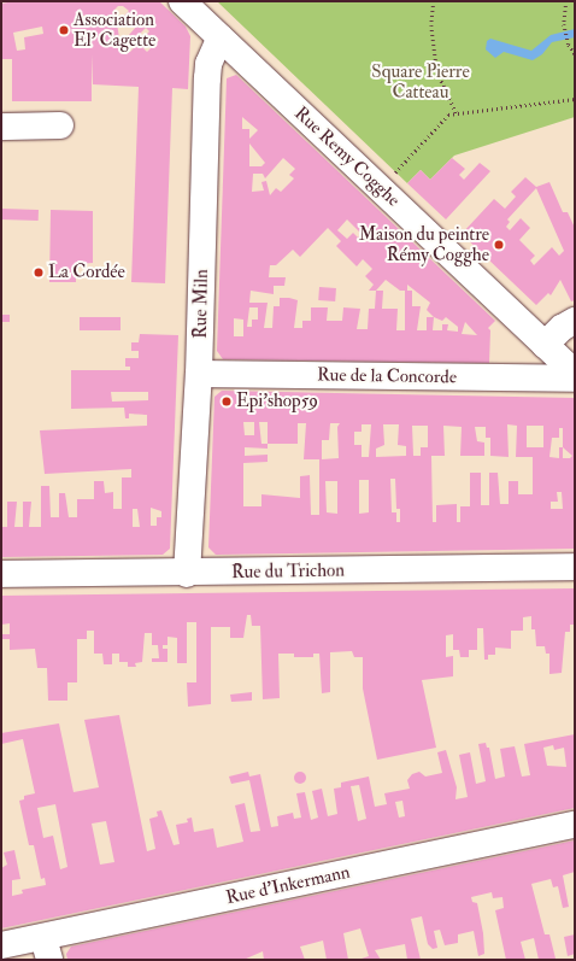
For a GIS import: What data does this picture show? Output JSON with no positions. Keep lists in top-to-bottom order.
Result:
{
  "streets": {
    "street": [
      "Rue Remy Cogghe",
      "Rue Miln",
      "Rue de la Concorde",
      "Rue du Trichon",
      "Rue d'Inkermann"
    ]
  },
  "crossings": [
    ["Rue Remy Cogghe", "Rue Miln"],
    ["Rue Miln", "Rue de la Concorde"],
    ["Rue Miln", "Rue du Trichon"]
  ],
  "parks": ["Square Pierre Catteau"],
  "places": [
    "Association El' Cagette",
    "Maison du peintre Rémy Cogghe",
    "La Cordée",
    "Epi'shop59"
  ]
}
